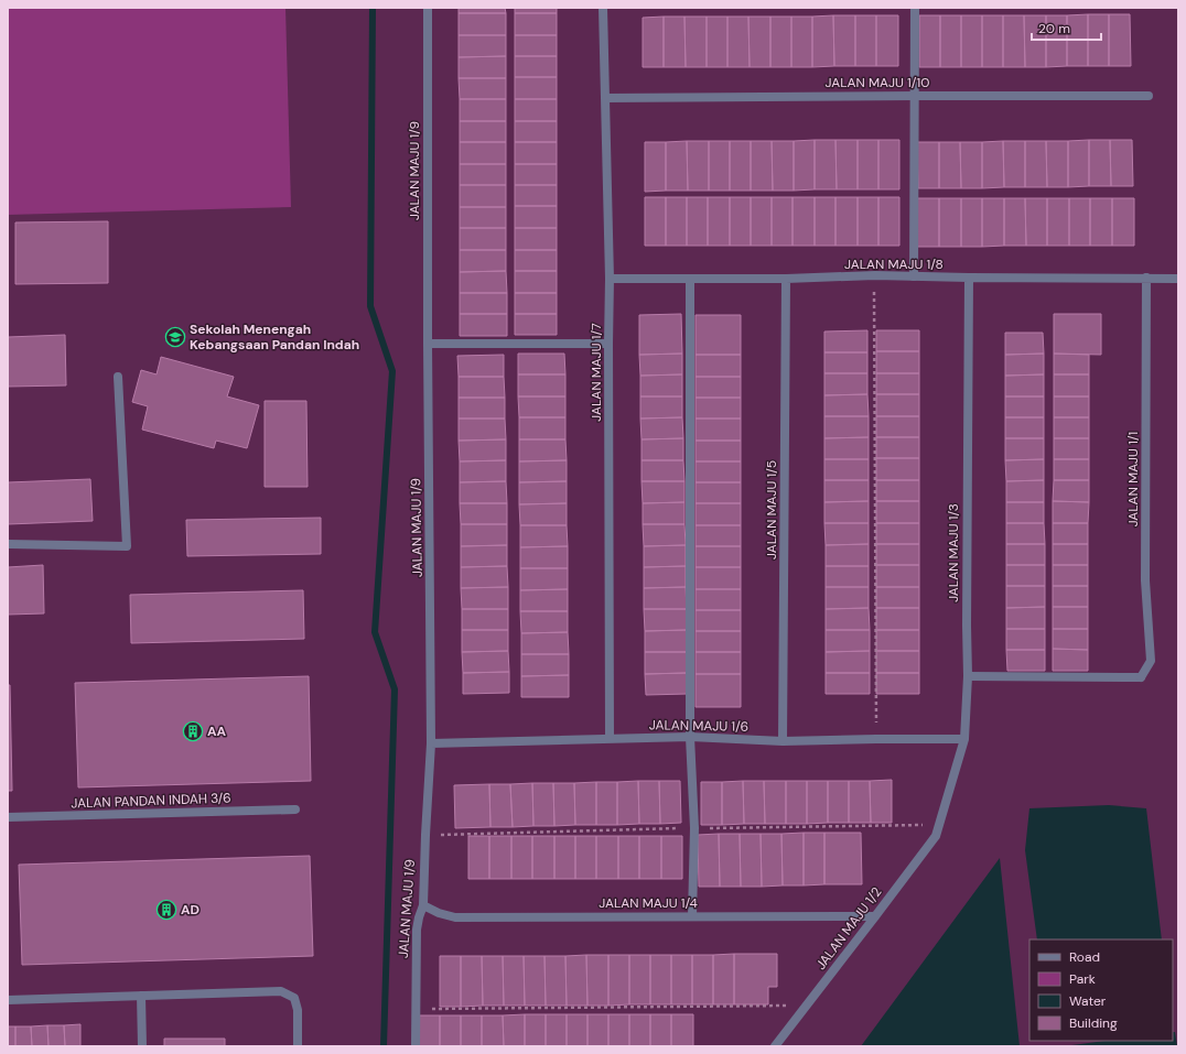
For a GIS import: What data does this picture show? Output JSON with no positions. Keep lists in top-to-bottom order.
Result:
{
  "streets": {
    "street": [
      "JALAN MAJU 1/10",
      "JALAN MAJU 1/9",
      "JALAN MAJU 1/8",
      "JALAN MAJU 1/7",
      "JALAN MAJU 1/1",
      "JALAN MAJU 1/5",
      "JALAN MAJU 1/3",
      "JALAN MAJU 1/6",
      "JALAN PANDAN INDAH 3/6",
      "JALAN MAJU 1/4",
      "JALAN MAJU 1/2"
    ]
  },
  "crossings": [
    ["JALAN MAJU 1/10", "JALAN MAJU 1/7"],
    ["JALAN MAJU 1/9", "JALAN MAJU 1/6"],
    ["JALAN MAJU 1/9", "JALAN MAJU 1/4"],
    ["JALAN MAJU 1/8", "JALAN MAJU 1/7"],
    ["JALAN MAJU 1/8", "JALAN MAJU 1/1"],
    ["JALAN MAJU 1/8", "JALAN MAJU 1/5"],
    ["JALAN MAJU 1/8", "JALAN MAJU 1/3"],
    ["JALAN MAJU 1/7", "JALAN MAJU 1/6"],
    ["JALAN MAJU 1/1", "JALAN MAJU 1/3"],
    ["JALAN MAJU 1/5", "JALAN MAJU 1/6"],
    ["JALAN MAJU 1/3", "JALAN MAJU 1/6"],
    ["JALAN MAJU 1/3", "JALAN MAJU 1/2"],
    ["JALAN MAJU 1/4", "JALAN MAJU 1/2"]
  ],
  "places": {
    "school or university": ["Sekolah Menengah Kebangsaan Pandan Indah"],
    "building": ["AA", "AD"]
  },
  "legend": [
    "Road",
    "Park",
    "Water",
    "Building"
  ],
  "scale_bar": "20 m"
}
